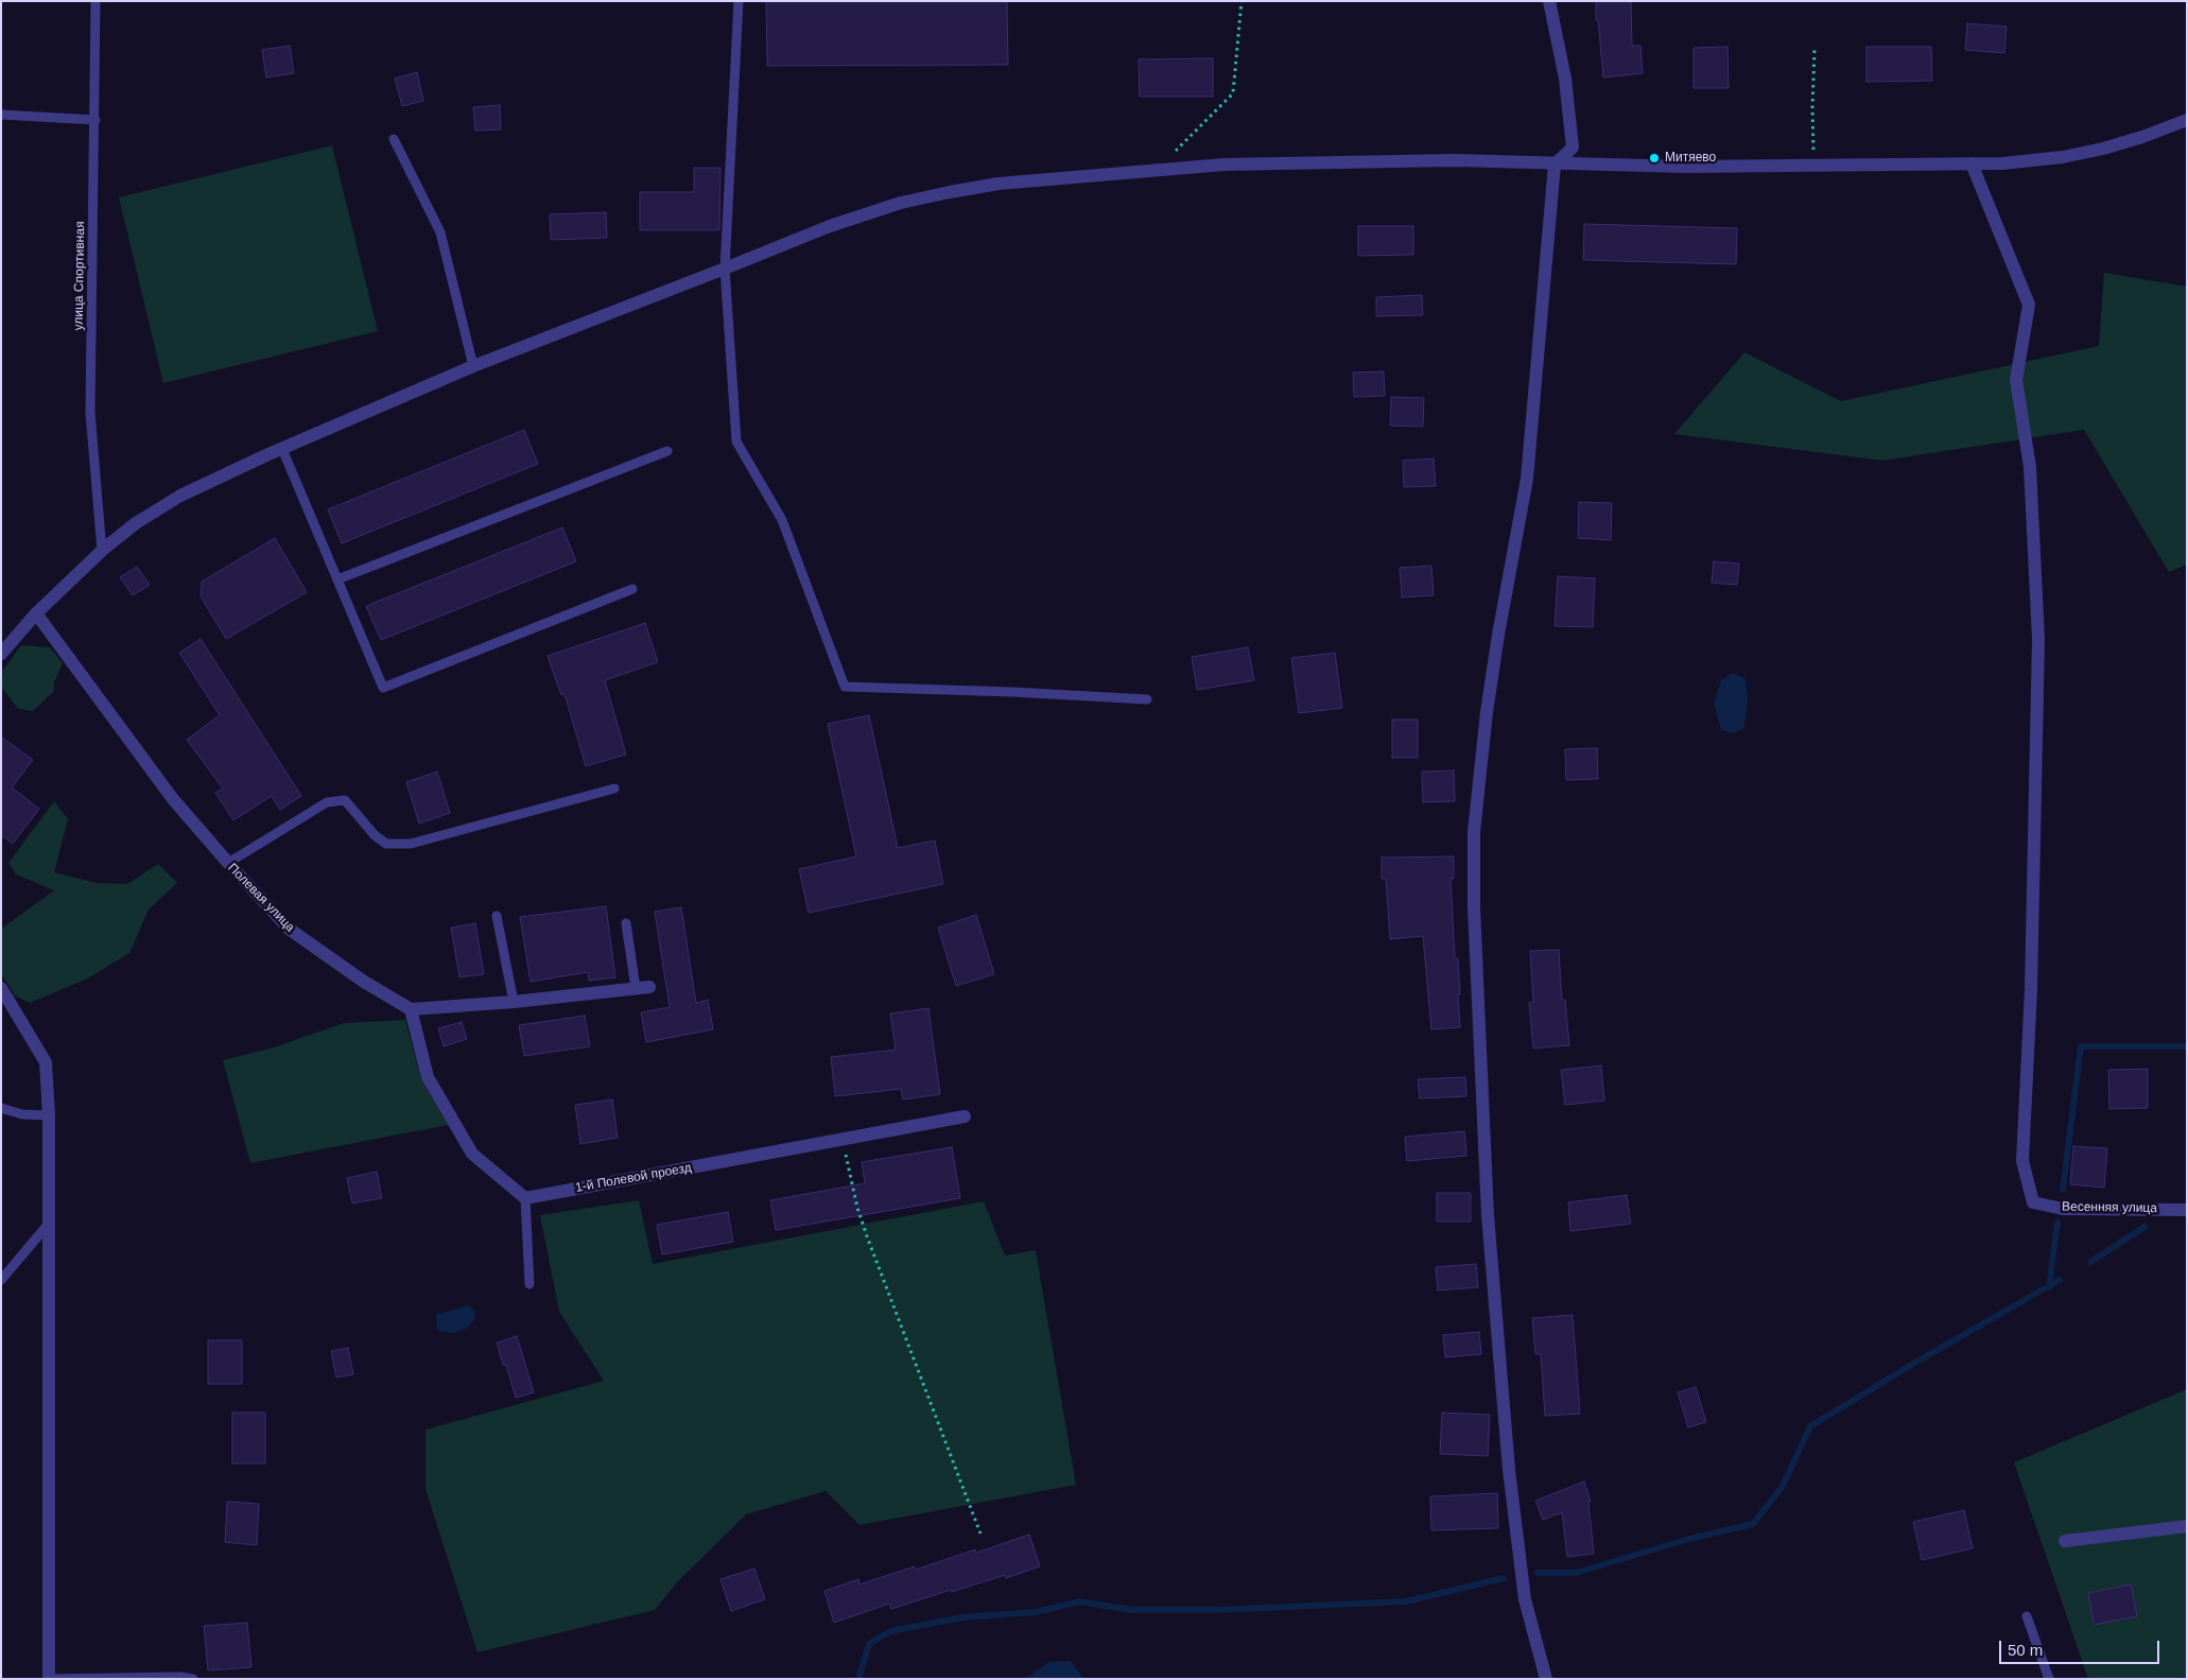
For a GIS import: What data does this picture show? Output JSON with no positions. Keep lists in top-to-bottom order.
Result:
{
  "streets": {
    "street": ["Полевая улица", "1-й Полевой проезд", "Весенняя улица"],
    "lane": ["улица Спортивная"]
  },
  "places": ["Митяево"],
  "scale_bar": "50 m"
}
